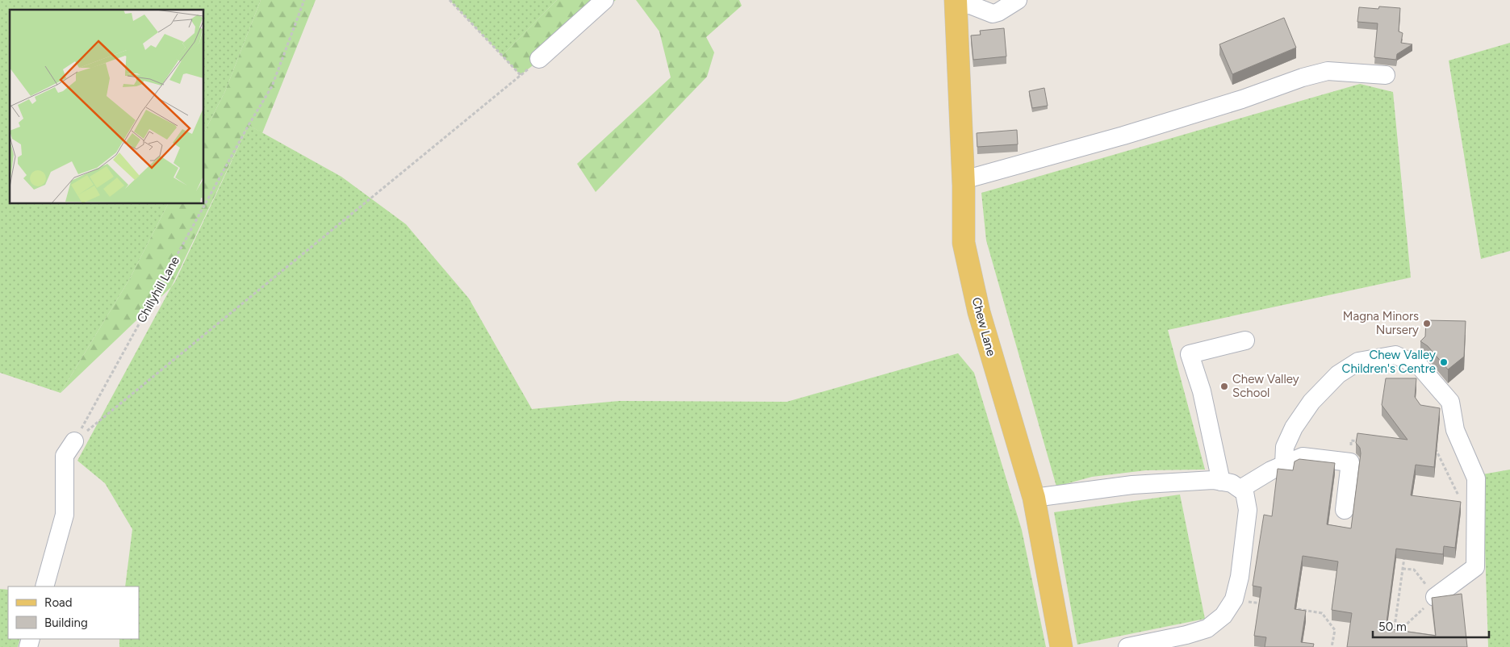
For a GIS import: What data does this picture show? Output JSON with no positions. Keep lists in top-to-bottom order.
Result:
{
  "streets": {
    "main road": ["Chew Lane"],
    "path": ["Chillyhill Lane"]
  },
  "places": ["Magna Minors Nursery", "Chew Valley Children's Centre", "Chew Valley School"],
  "legend": ["Road", "Building"],
  "scale_bar": "50 m"
}
